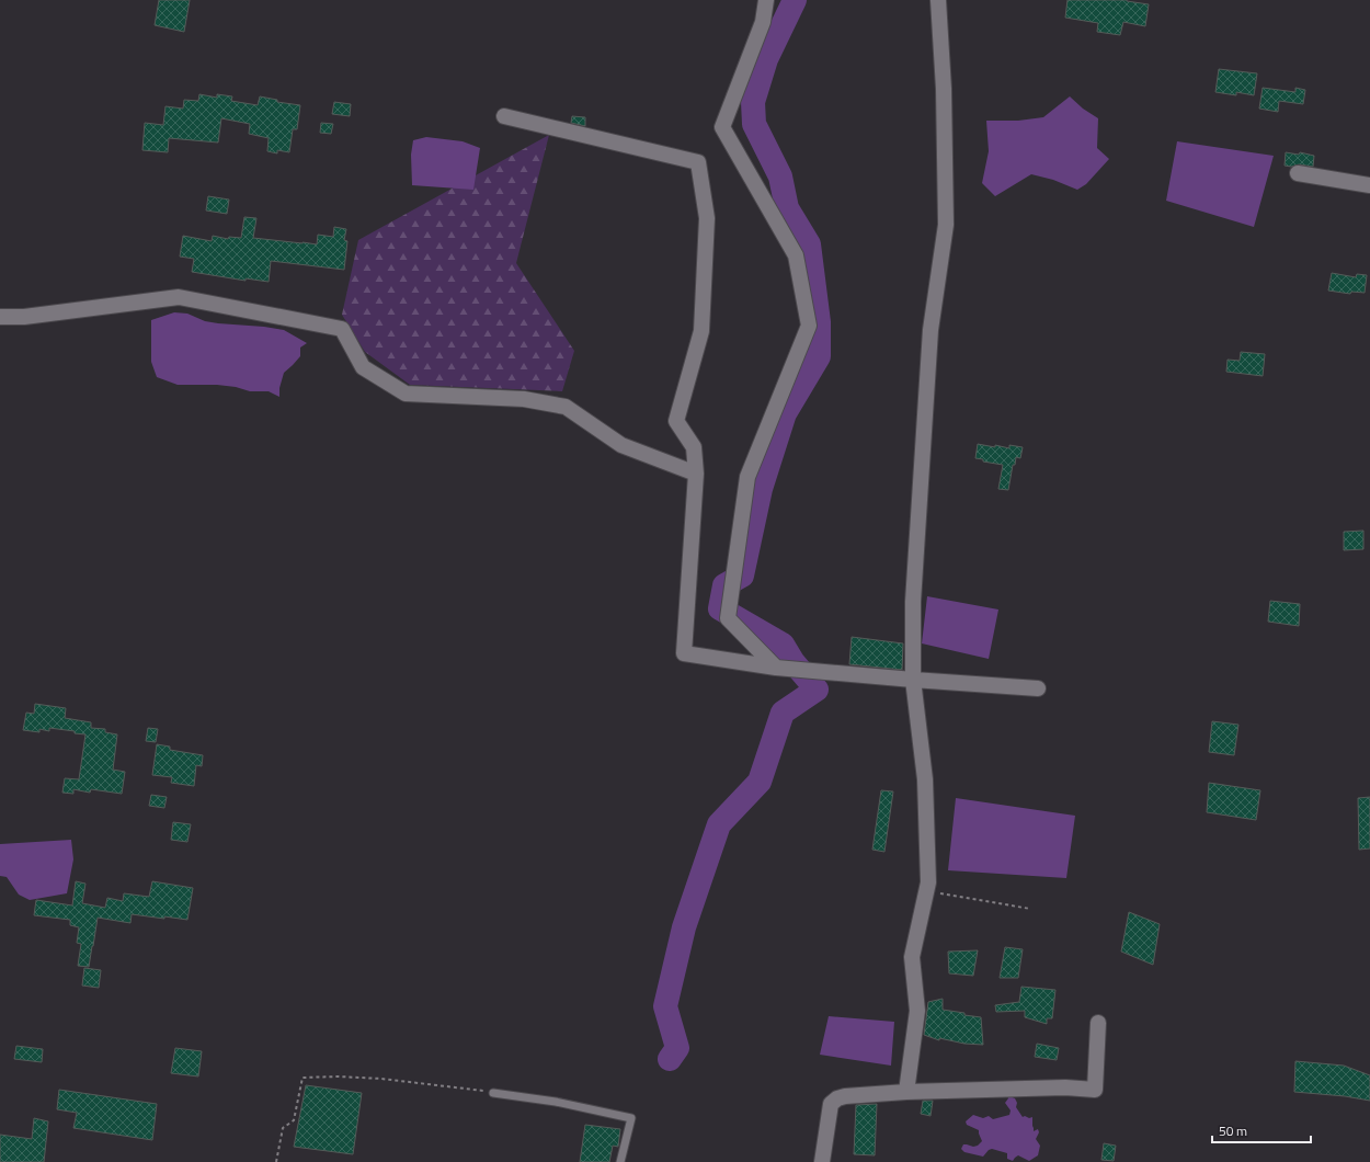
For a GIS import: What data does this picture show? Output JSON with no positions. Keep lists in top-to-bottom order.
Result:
{
  "scale_bar": "50 m"
}
